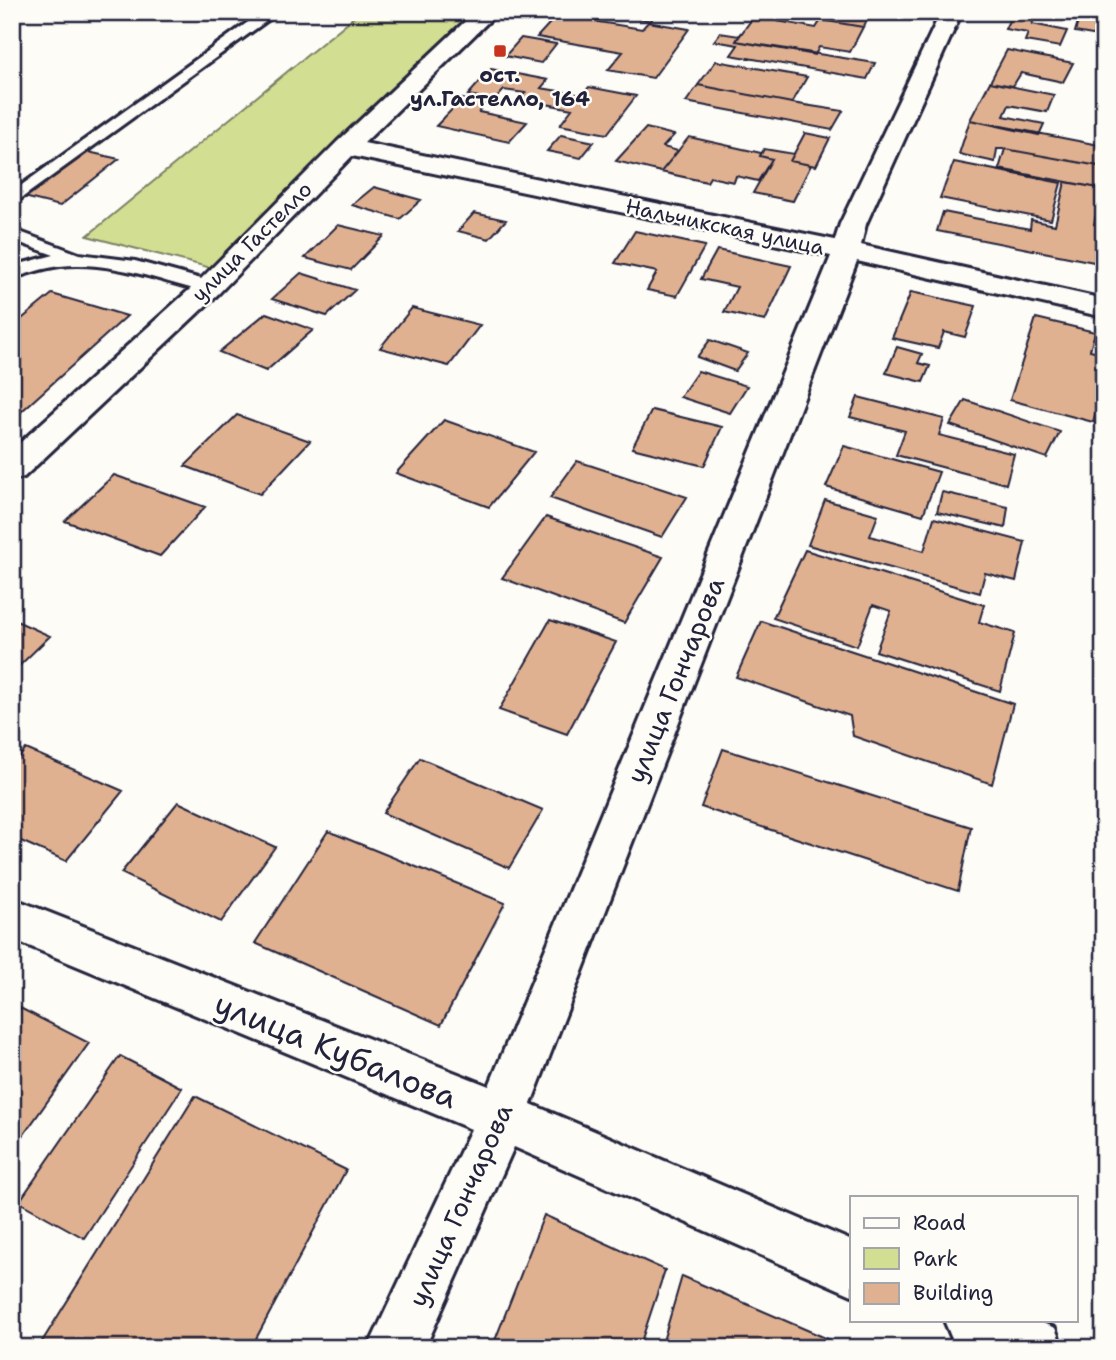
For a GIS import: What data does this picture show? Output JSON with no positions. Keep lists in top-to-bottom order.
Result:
{
  "streets": {
    "street": [
      "Нальчикская улица",
      "улица Гастелло",
      "улица Гончарова",
      "улица Кубалова"
    ]
  },
  "crossings": [
    ["Нальчикская улица", "улица Гастелло"],
    ["Нальчикская улица", "улица Гончарова"],
    ["улица Гончарова", "улица Кубалова"]
  ],
  "places": {
    "transit": ["ост. ул.Гастелло, 164"]
  },
  "legend": ["Road", "Park", "Building"]
}
